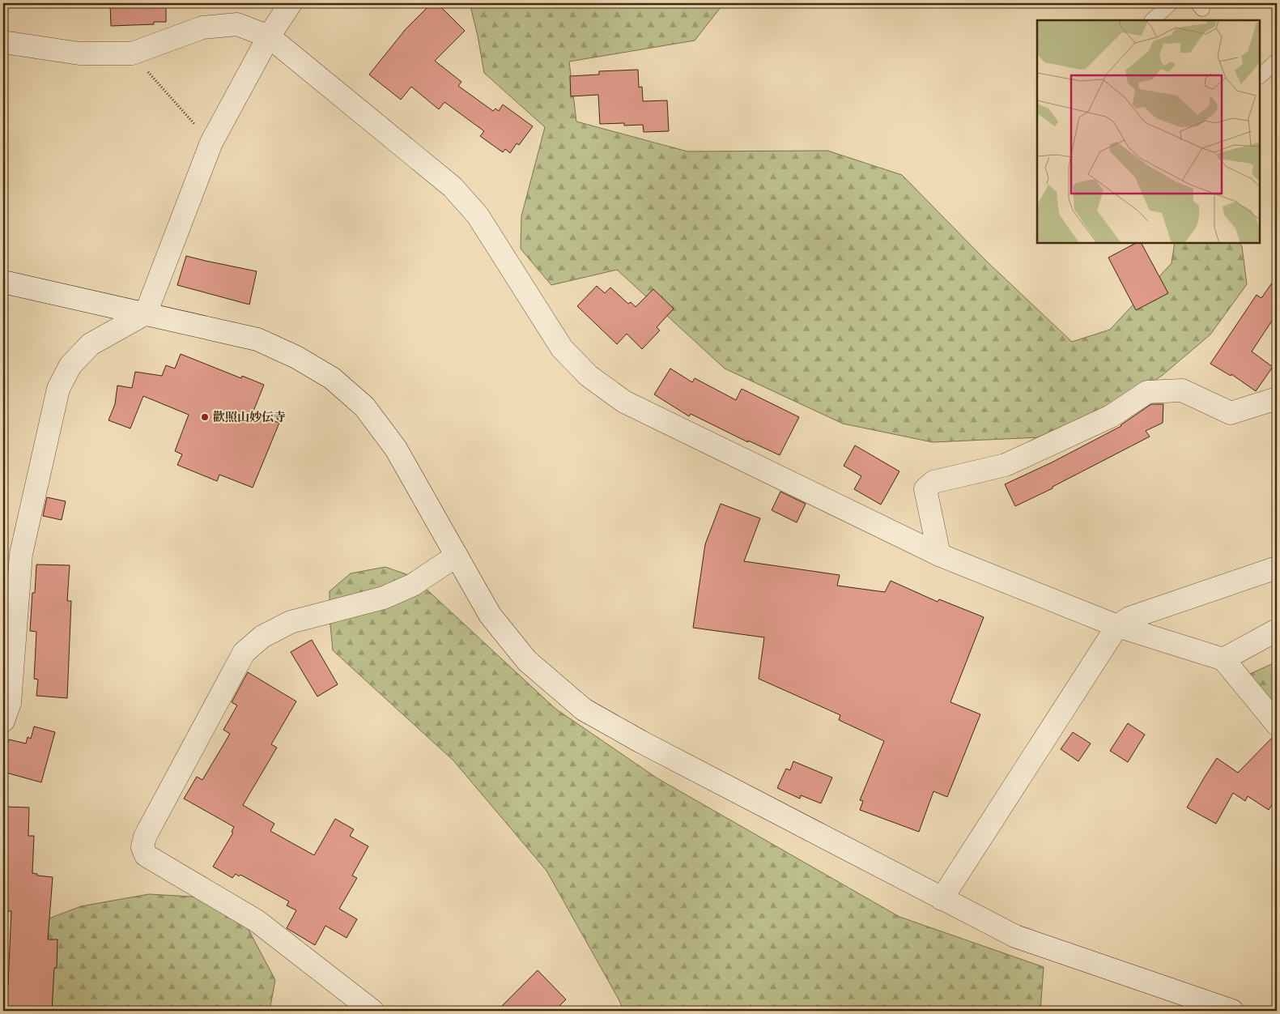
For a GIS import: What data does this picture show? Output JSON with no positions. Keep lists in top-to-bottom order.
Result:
{
  "places": ["歡照山妙伝寺"]
}
